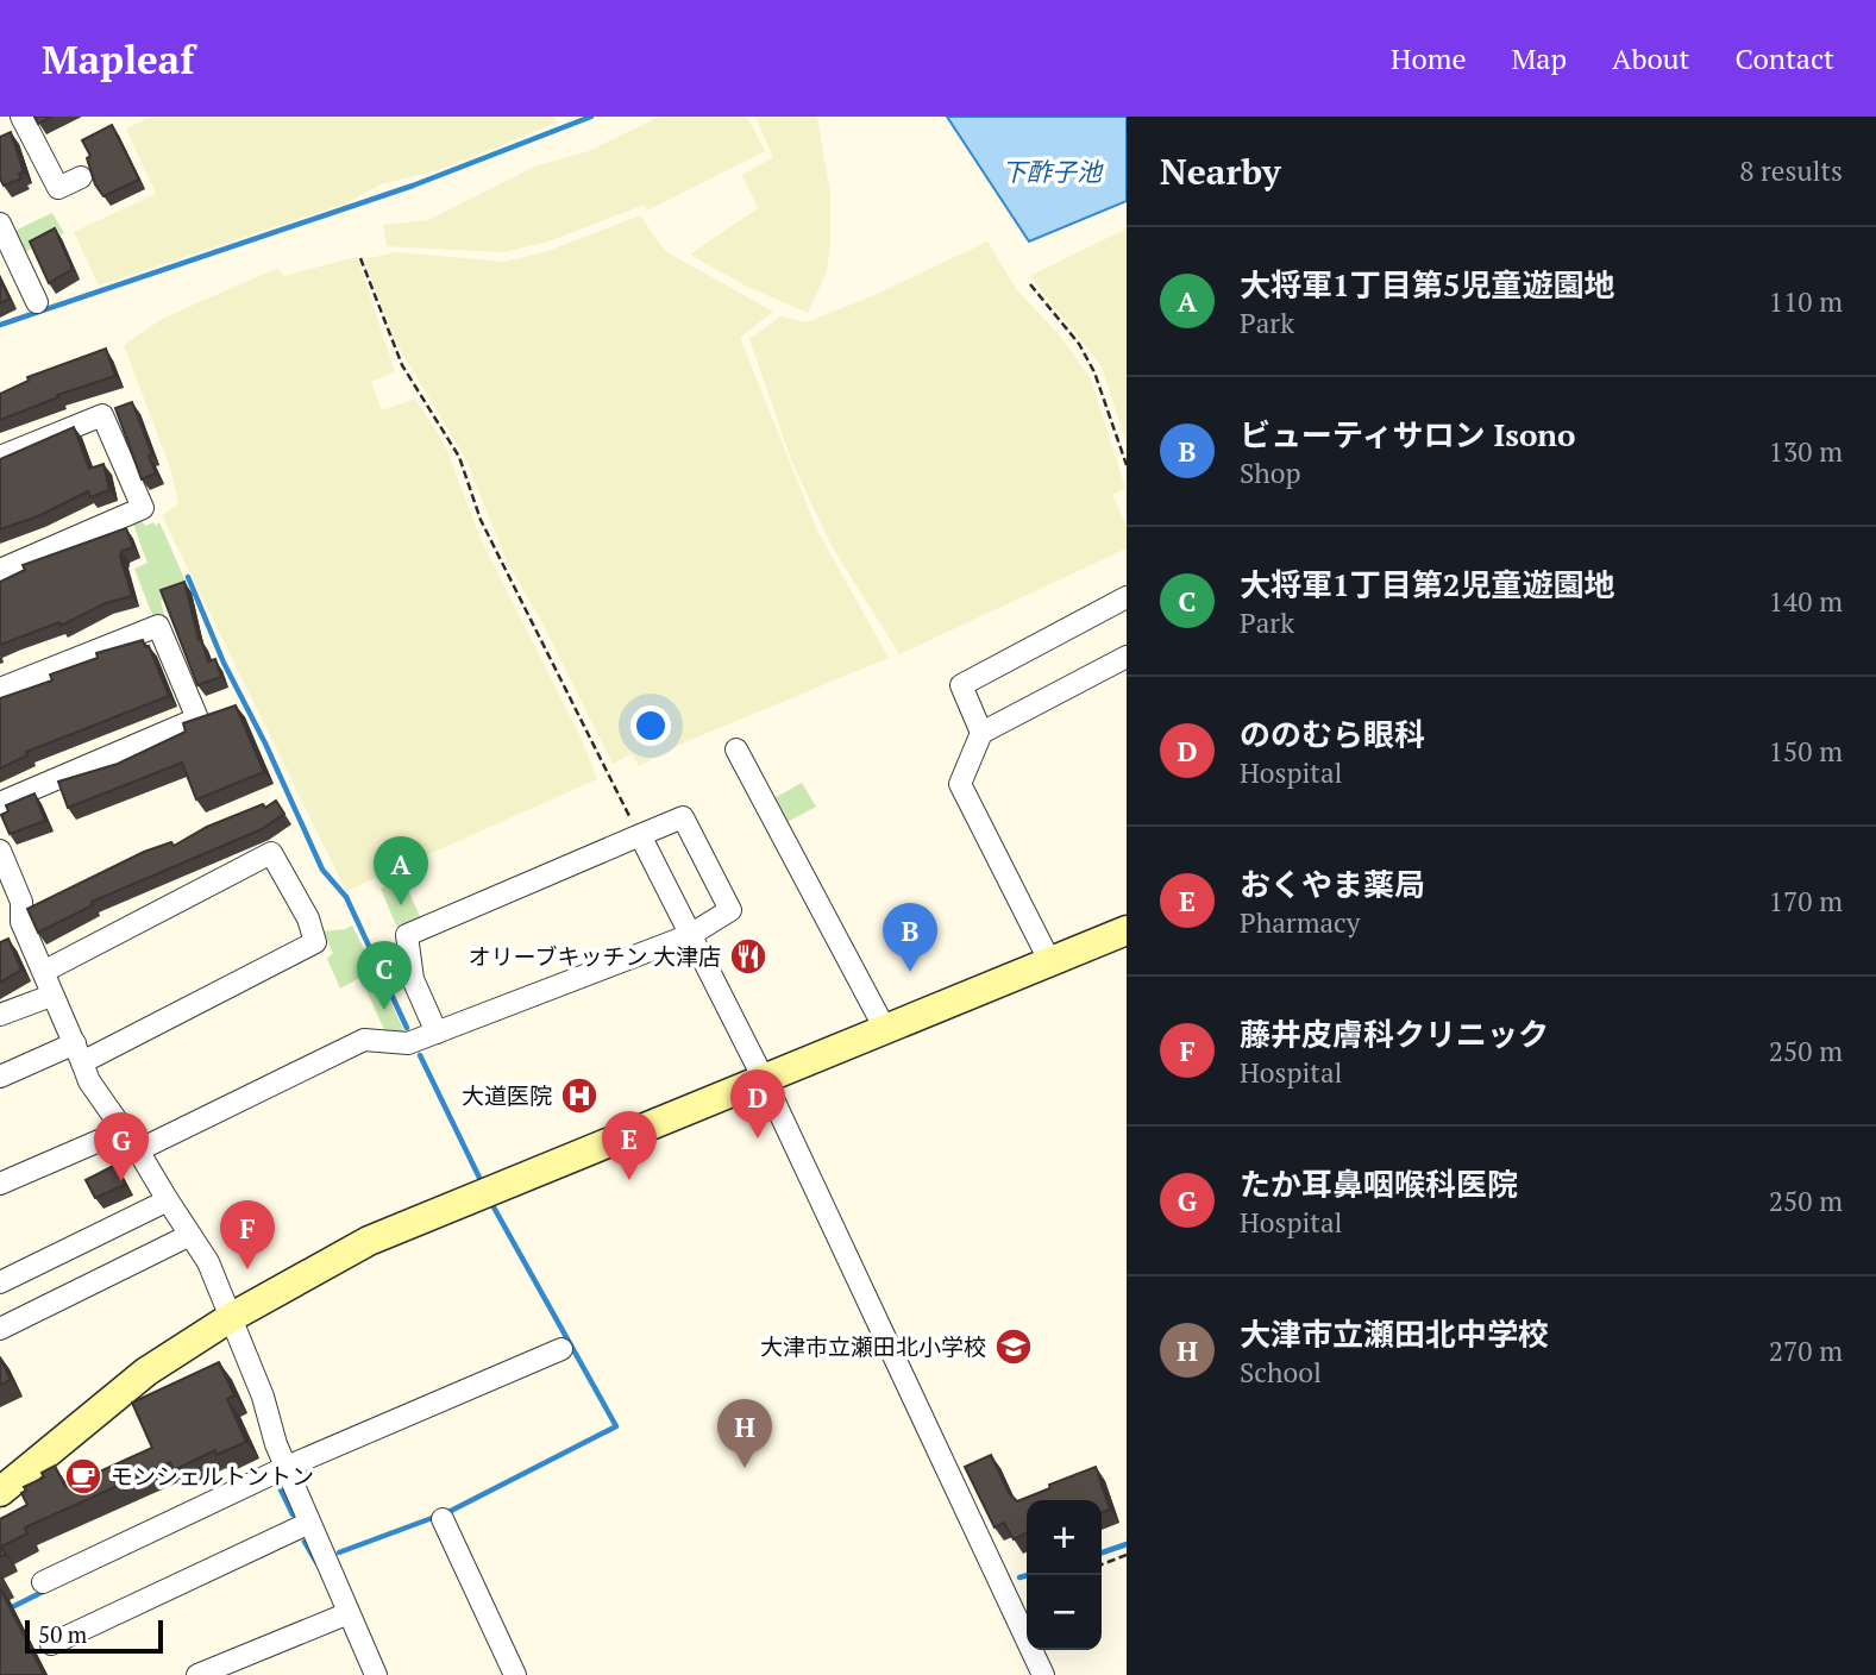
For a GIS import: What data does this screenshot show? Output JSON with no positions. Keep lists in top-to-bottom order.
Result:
{
  "water": ["下酢子池"],
  "places": {
    "restaurant": ["オリーブキッチン 大津店"],
    "hospital": ["大道医院"],
    "school or university": ["大津市立瀬田北小学校"],
    "cafe": ["モンシェルトントン"]
  },
  "scale_bar": "50 m",
  "page": {
    "header": "Mapleaf",
    "nav": [
      "Home",
      "Map",
      "About",
      "Contact"
    ],
    "heading": ["Nearby", "8 results"],
    "list": [
      {
        "mark": "A",
        "name": "大将軍1丁目第5児童遊園地",
        "note": "Park",
        "value": "110 m"
      },
      {
        "mark": "B",
        "name": "ビューティサロン Isono",
        "note": "Shop",
        "value": "130 m"
      },
      {
        "mark": "C",
        "name": "大将軍1丁目第2児童遊園地",
        "note": "Park",
        "value": "140 m"
      },
      {
        "mark": "D",
        "name": "ののむら眼科",
        "note": "Hospital",
        "value": "150 m"
      },
      {
        "mark": "E",
        "name": "おくやま薬局",
        "note": "Pharmacy",
        "value": "170 m"
      },
      {
        "mark": "F",
        "name": "藤井皮膚科クリニック",
        "note": "Hospital",
        "value": "250 m"
      },
      {
        "mark": "G",
        "name": "たか耳鼻咽喉科医院",
        "note": "Hospital",
        "value": "250 m"
      },
      {
        "mark": "H",
        "name": "大津市立瀬田北中学校",
        "note": "School",
        "value": "270 m"
      }
    ],
    "pins": [
      "A",
      "B",
      "C",
      "D",
      "E",
      "G",
      "F",
      "H"
    ],
    "map_buttons": ["+", "−"],
    "scale": "50 m"
  }
}
